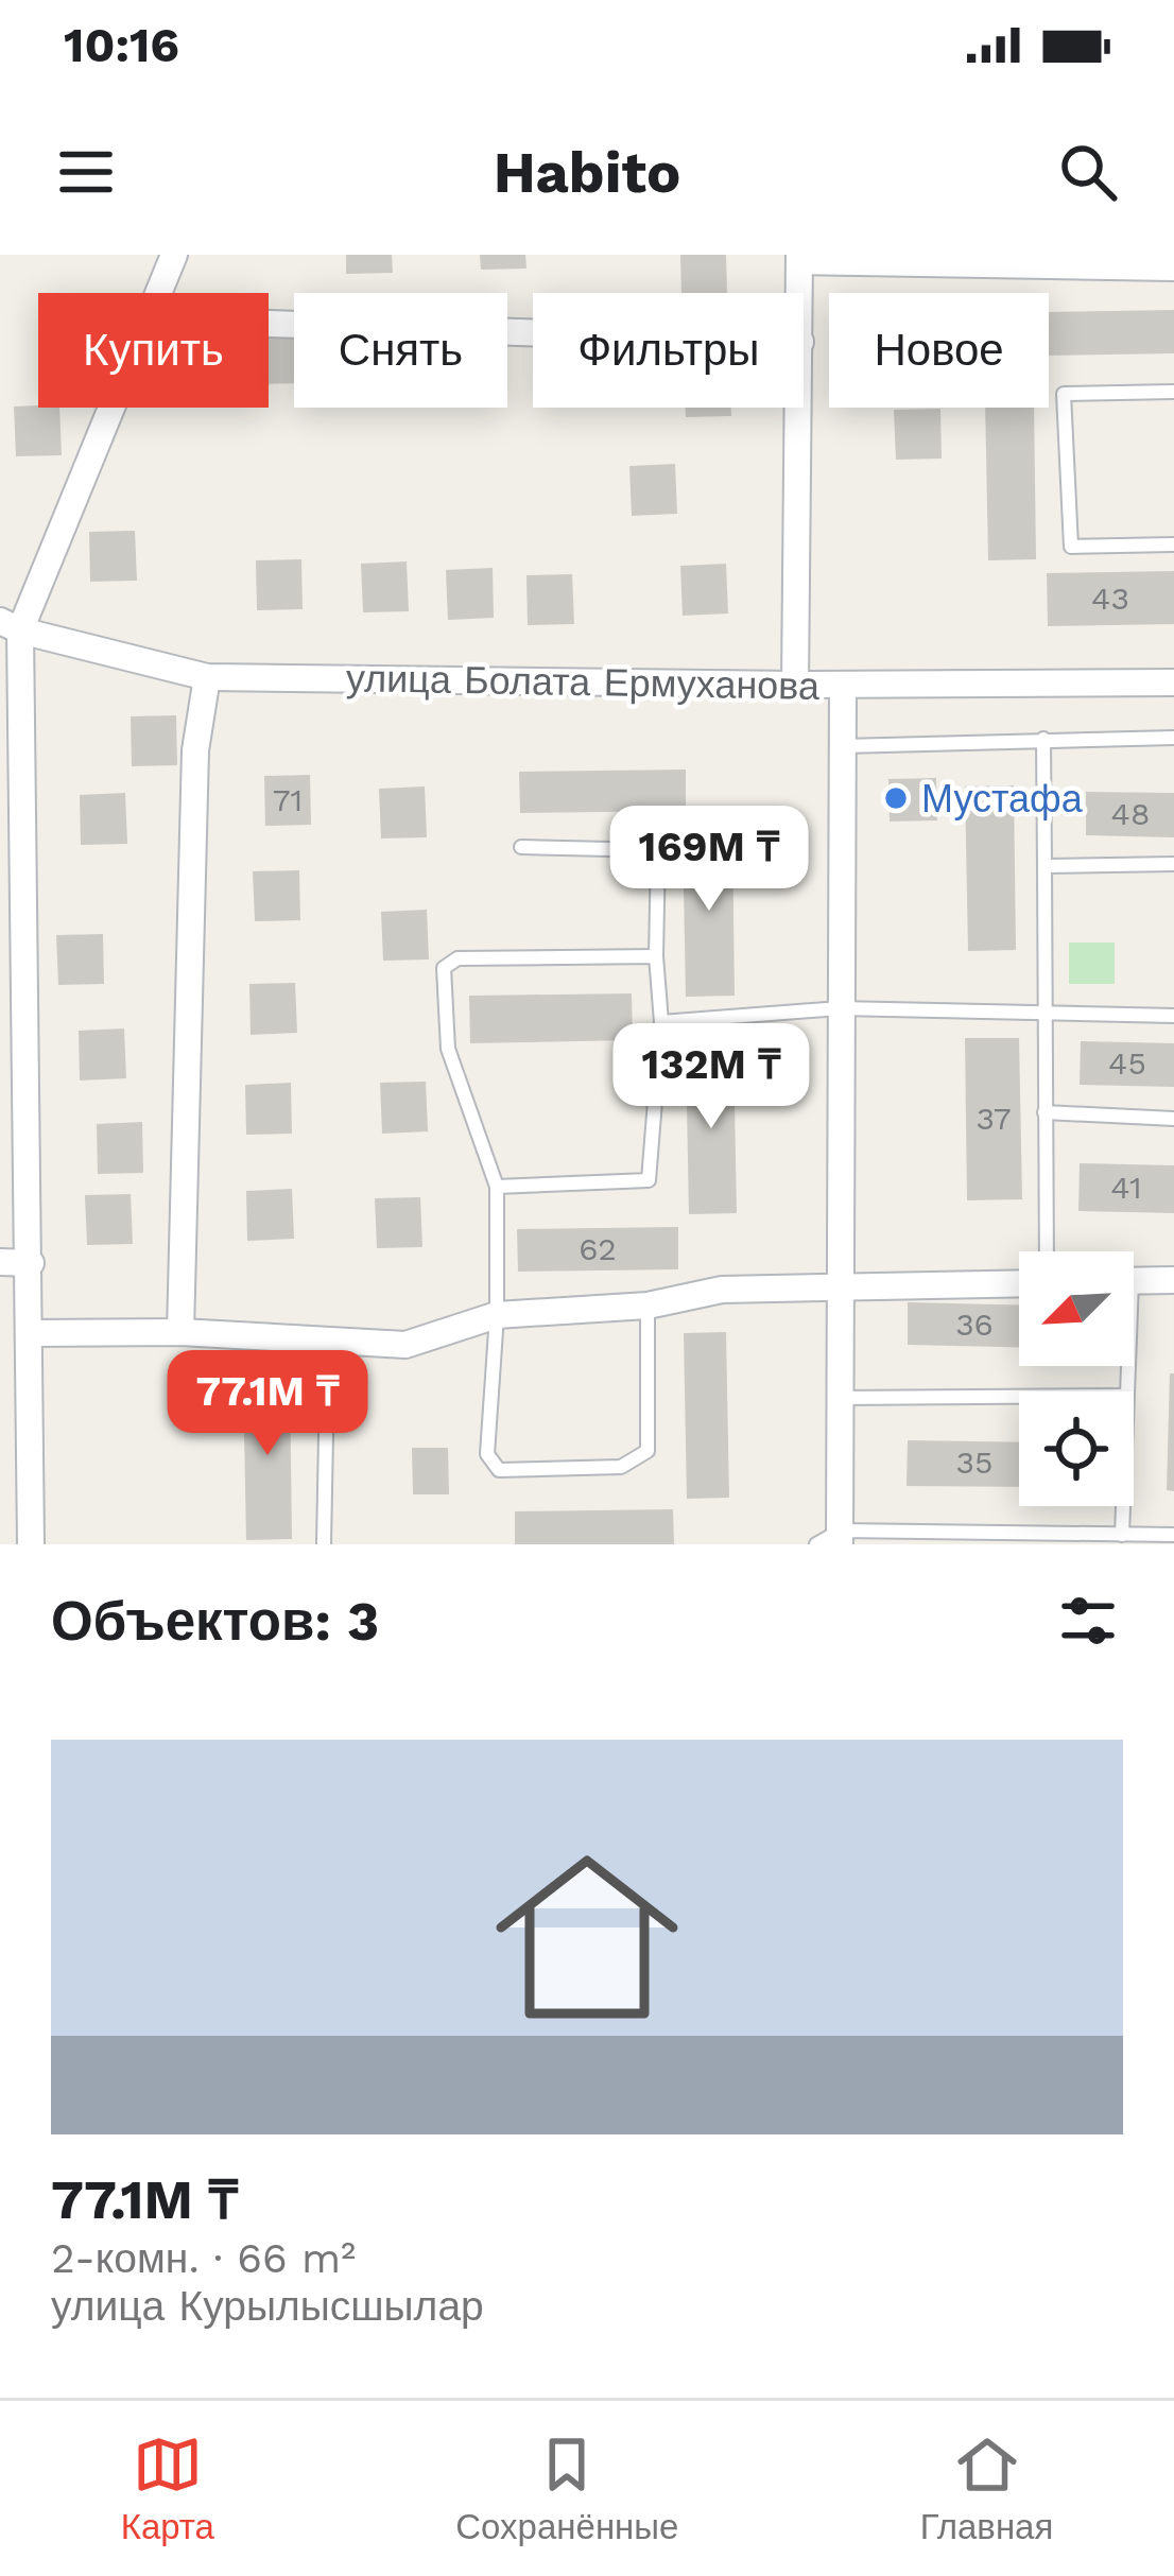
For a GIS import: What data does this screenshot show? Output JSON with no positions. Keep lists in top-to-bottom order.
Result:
{
  "streets": {
    "street": ["улица Болата Ермуханова"]
  },
  "places": ["Мустафа"],
  "house_numbers": [
    "43",
    "71",
    "48",
    "45",
    "37",
    "41",
    "62",
    "36",
    "35"
  ],
  "north": "bottom left",
  "page": {
    "status": "10:16",
    "header": "Habito",
    "chip": [
      "Купить",
      "Снять",
      "Фильтры",
      "Новое"
    ],
    "price": ["169M ₸", "132M ₸", "77.1M ₸"],
    "heading": "Объектов: 3",
    "list": [
      {
        "name": "77.1M ₸",
        "note": "2-комн. · 66 m² · улица Курылысшылар"
      }
    ],
    "tabs": ["Карта", "Сохранённые", "Главная"]
  }
}
